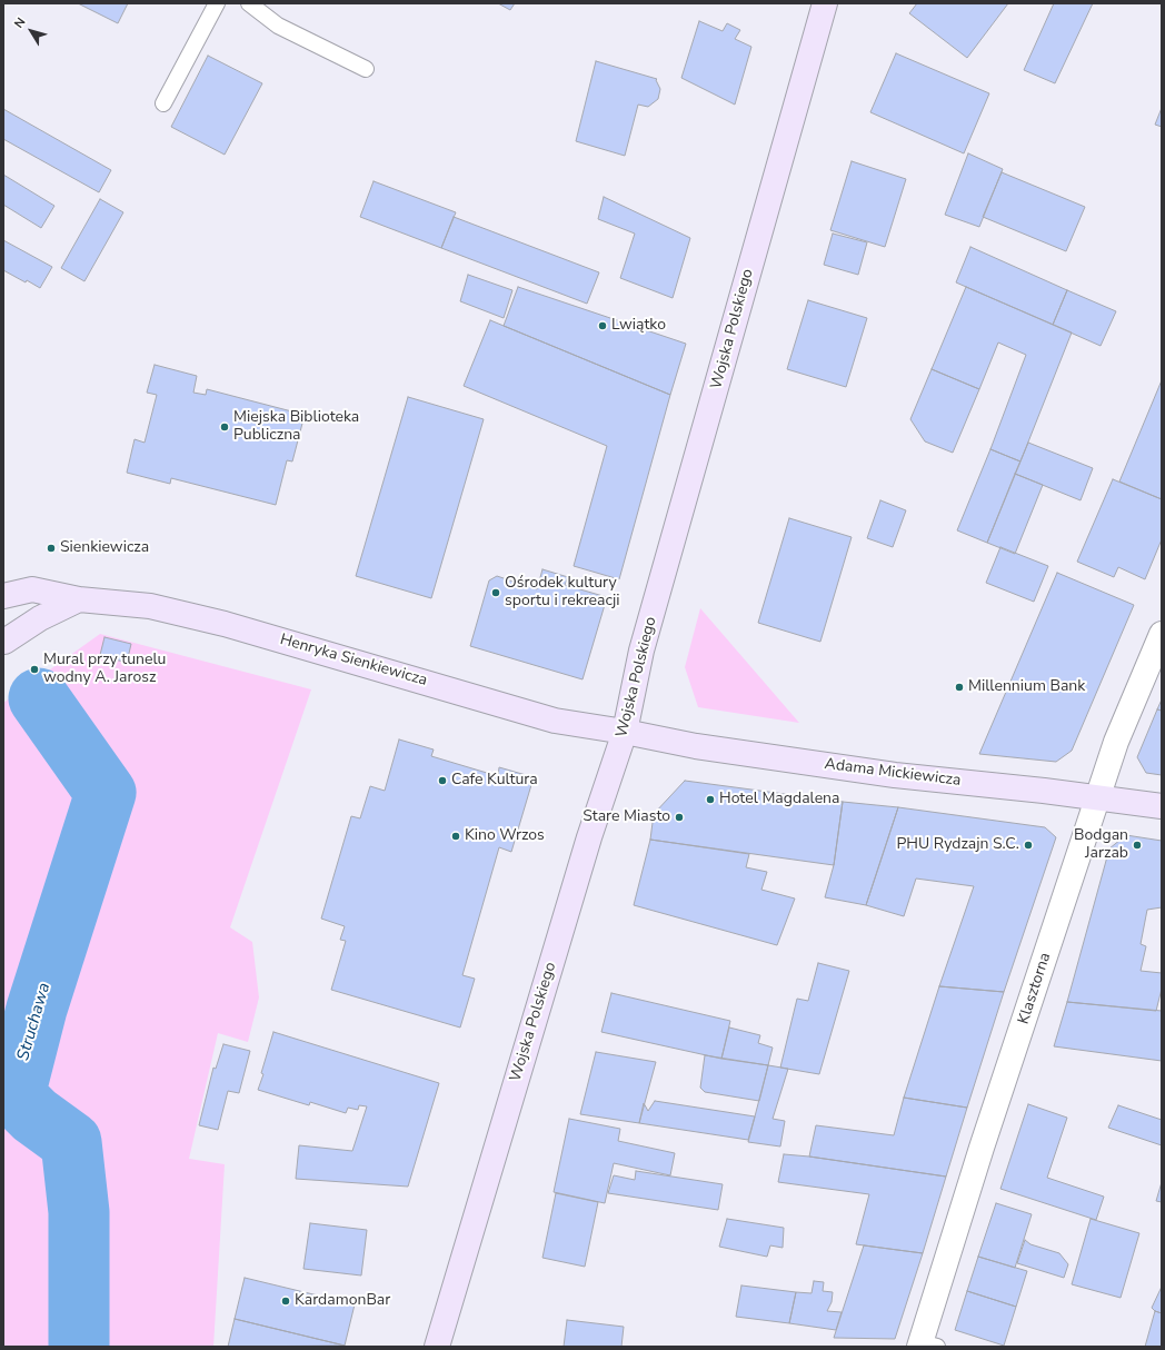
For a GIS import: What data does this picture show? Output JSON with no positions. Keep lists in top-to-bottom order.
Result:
{
  "streets": {
    "street": [
      "Wojska Polskiego",
      "Henryka Sienkiewicza",
      "Adama Mickiewicza",
      "Klasztorna"
    ]
  },
  "crossings": [
    ["Wojska Polskiego", "Henryka Sienkiewicza"],
    ["Wojska Polskiego", "Adama Mickiewicza"],
    ["Henryka Sienkiewicza", "Adama Mickiewicza"],
    ["Adama Mickiewicza", "Klasztorna"]
  ],
  "water": ["Struchawa"],
  "places": [
    "Lwiątko",
    "Miejska Biblioteka Publiczna",
    "Sienkiewicza",
    "Ośrodek kultury sportu i rekreacji",
    "Mural przy tunelu wodny A. Jarosz",
    "Millennium Bank",
    "Cafe Kultura",
    "Hotel Magdalena",
    "Stare Miasto",
    "Kino Wrzos",
    "PHU Rydzajn S.C.",
    "Bodgan Jarzab",
    "KardamonBar"
  ],
  "north": "top left"
}
